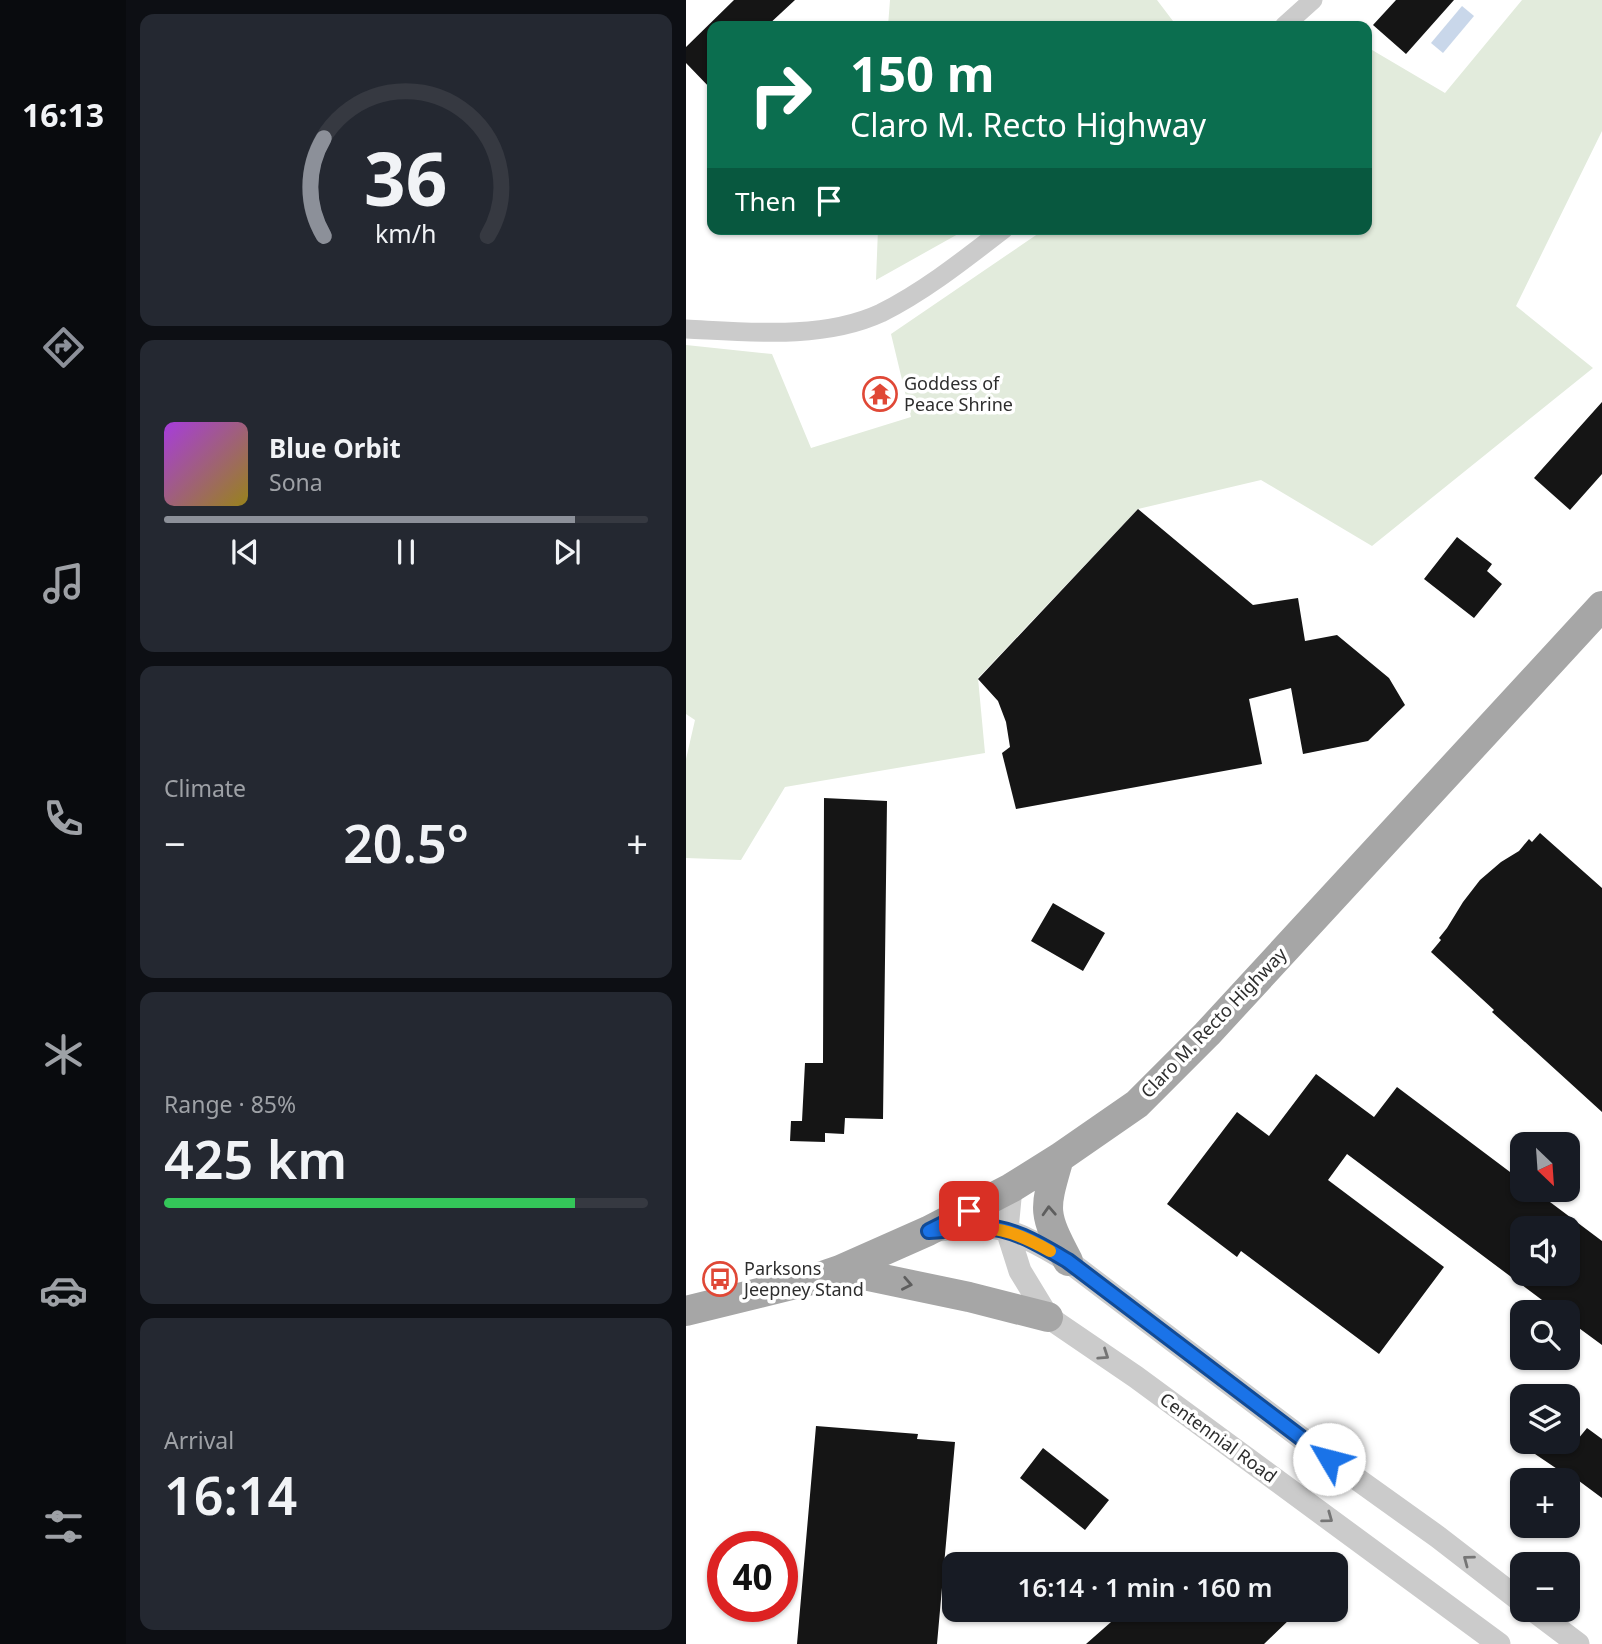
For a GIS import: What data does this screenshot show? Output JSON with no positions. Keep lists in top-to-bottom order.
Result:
{
  "streets": {
    "main road": ["Claro M. Recto Highway"],
    "street": ["Centennial Road"]
  },
  "crossings": [
    ["Claro M. Recto Highway", "Centennial Road"]
  ],
  "places": {
    "temple": ["Goddess of Peace Shrine"],
    "bus stop": ["Parksons Jeepney Stand"]
  },
  "north": "bottom right",
  "page": {
    "tabs": "16:13",
    "turn": ["150 m", "Claro M. Recto Highway"],
    "then": "Then",
    "song": ["Blue Orbit", "Sona"],
    "tile": [
      "Climate",
      ["Range · 85%", "425 km"],
      ["Arrival", "16:14"]
    ],
    "heat": ["−", "20.5°", "+"],
    "map_buttons": ["+", "−"],
    "limit": "40",
    "trip": "16:14 · 1 min · 160 m",
    "gauge": ["36", "km/h"]
  }
}
